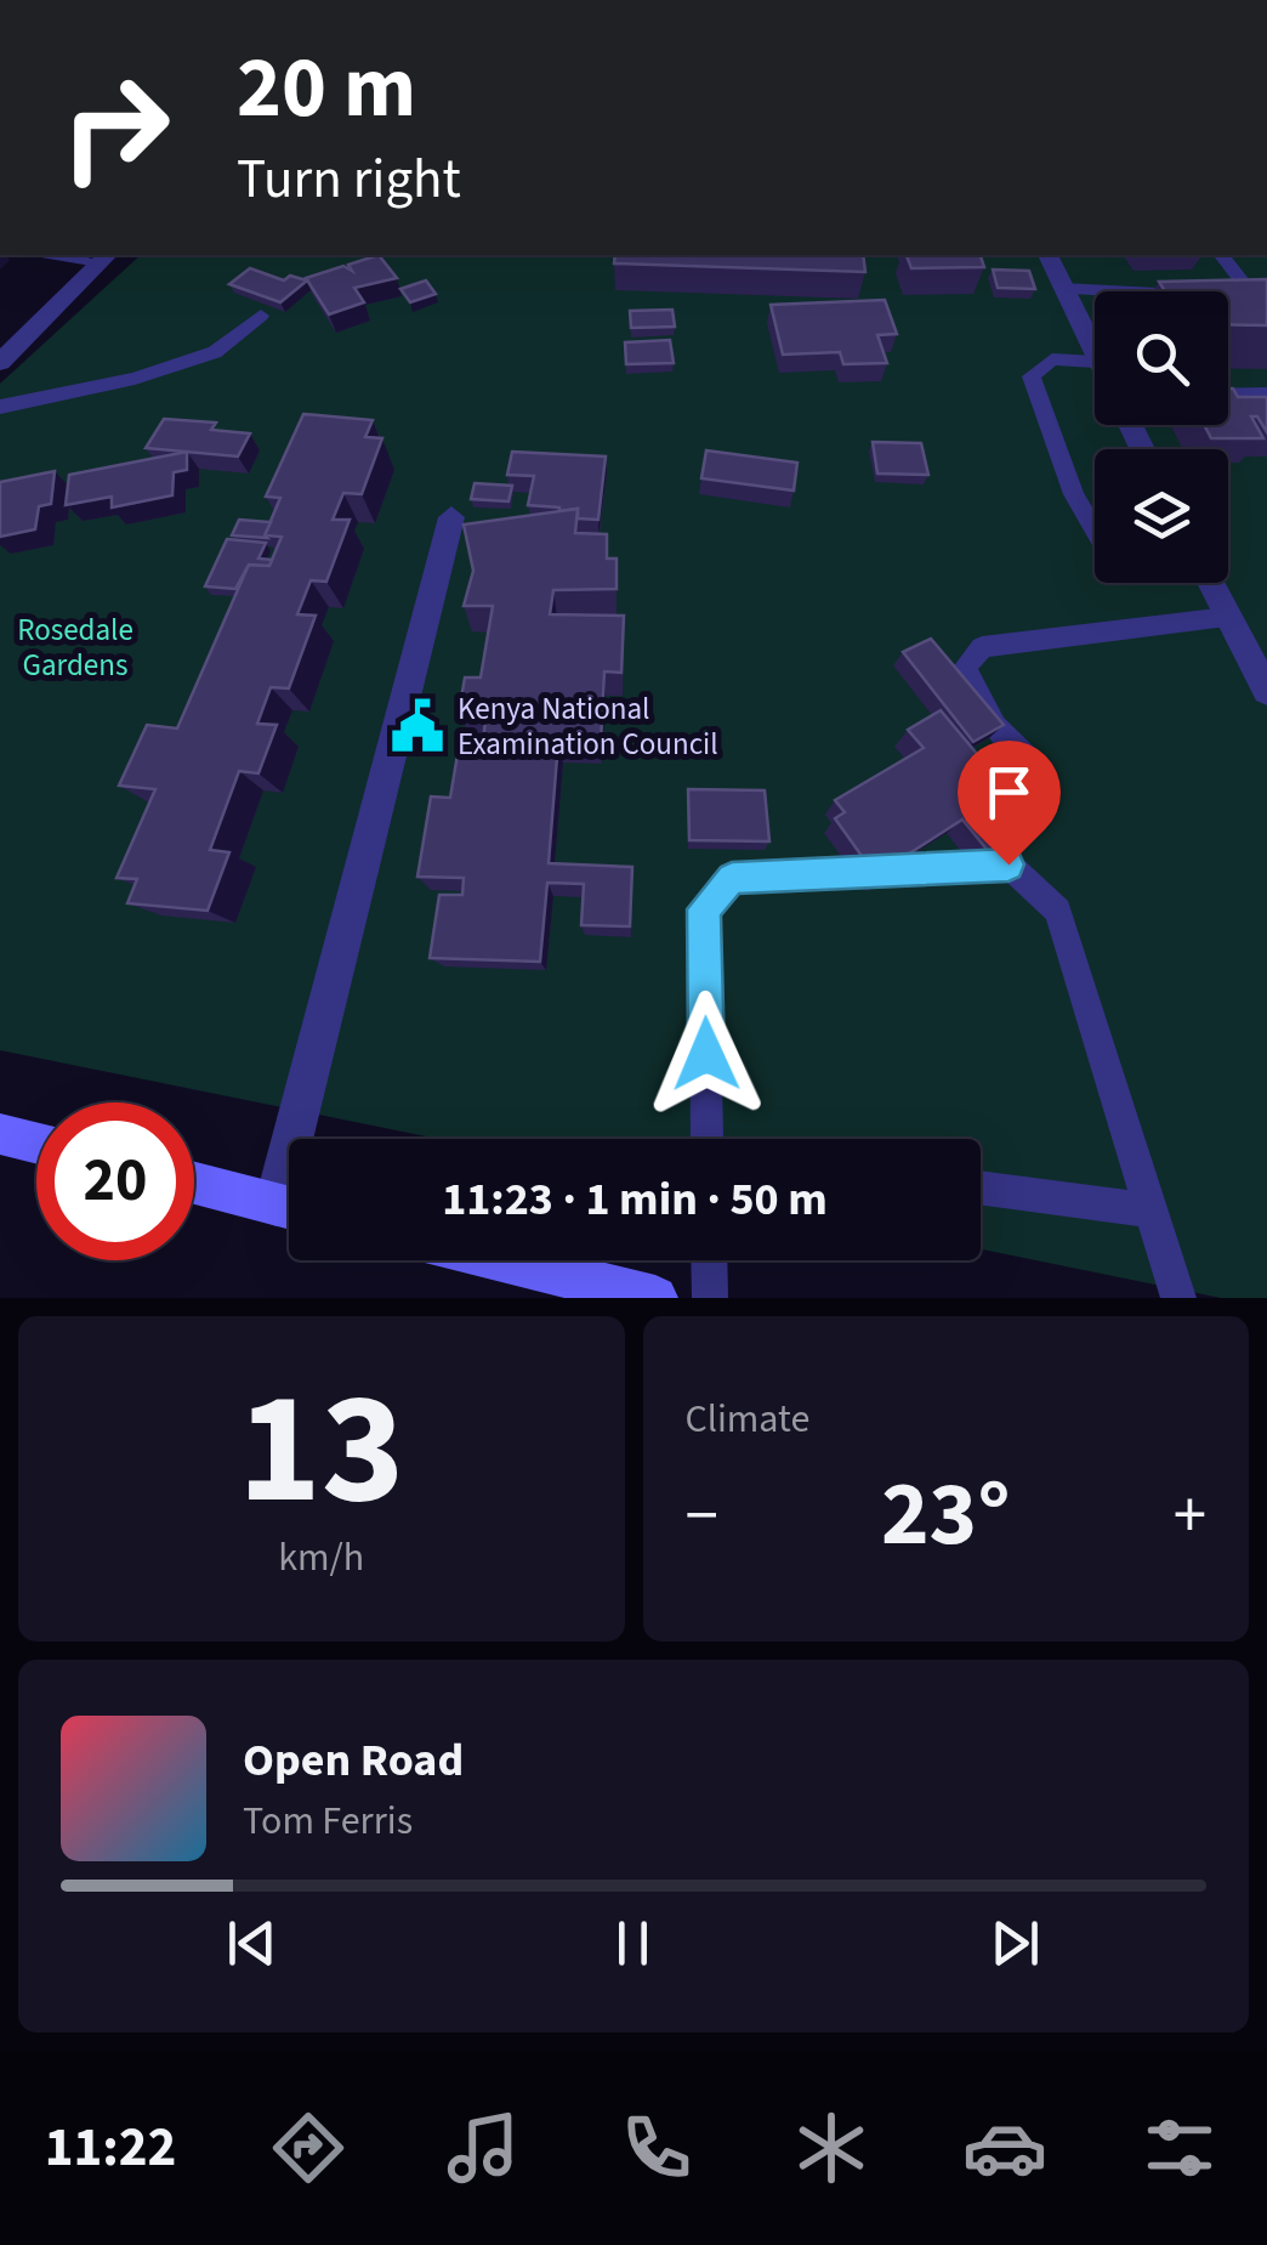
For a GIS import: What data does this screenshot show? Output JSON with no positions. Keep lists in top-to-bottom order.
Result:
{
  "parks": ["Rosedale Gardens"],
  "places": {
    "public building": ["Kenya National Examination Council"]
  },
  "page": {
    "turn": ["20 m", "Turn right"],
    "limit": "20",
    "trip": "11:23 · 1 min · 50 m",
    "tile": [
      ["13", "km/h"],
      "Climate"
    ],
    "heat": ["−", "23°", "+"],
    "song": ["Open Road", "Tom Ferris"],
    "tabs": "11:22"
  }
}
